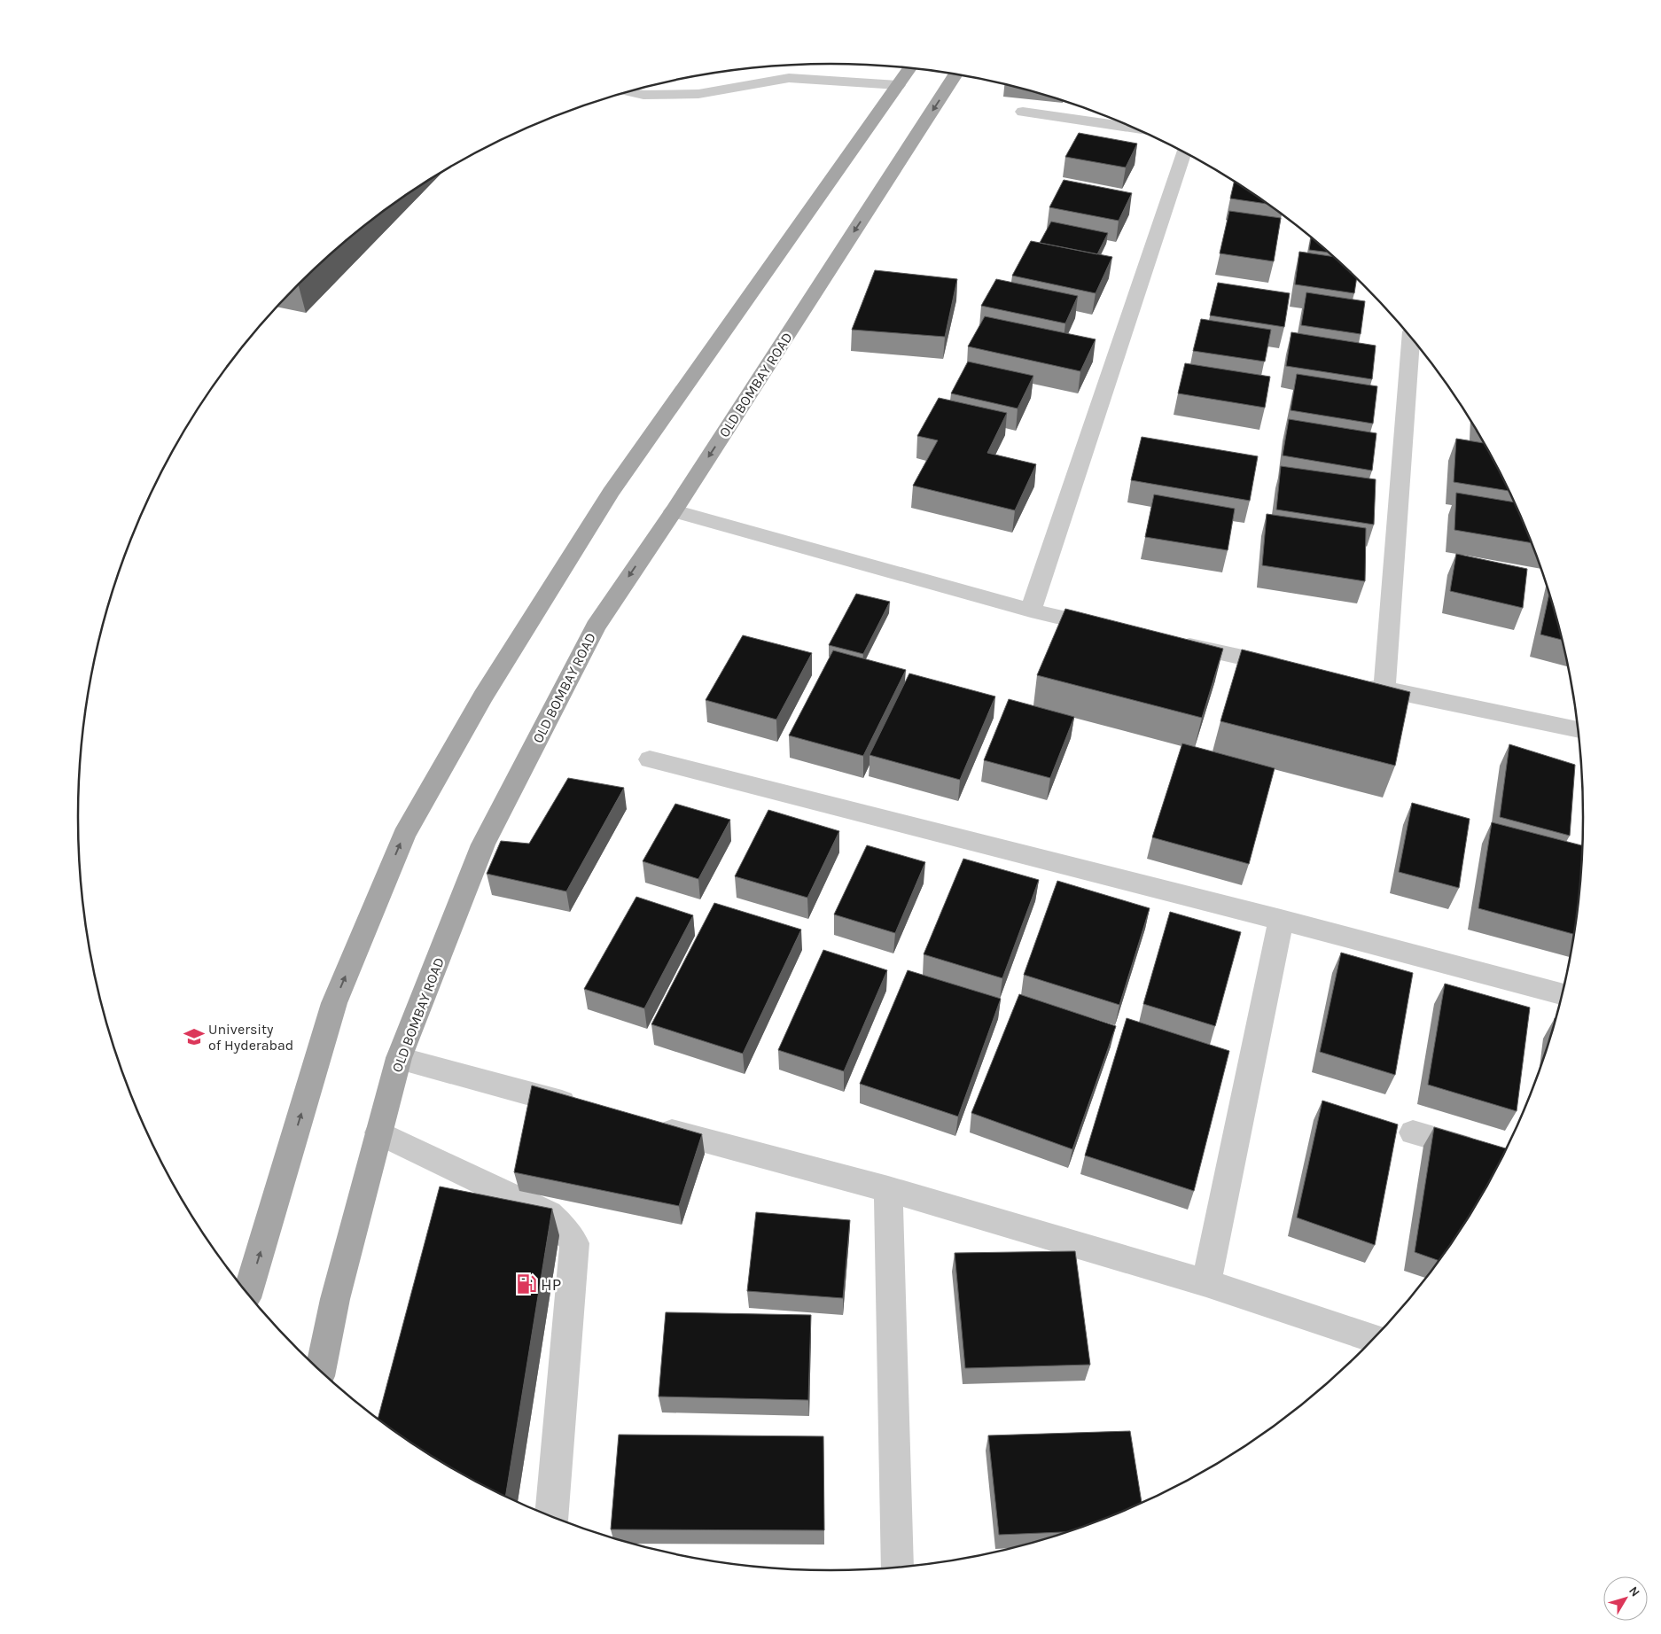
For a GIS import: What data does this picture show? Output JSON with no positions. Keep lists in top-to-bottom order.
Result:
{
  "streets": {
    "main road": ["OLD BOMBAY ROAD"]
  },
  "places": {
    "school or university": ["University of Hyderabad"],
    "fuel station": ["HP"]
  },
  "north": "top right"
}
